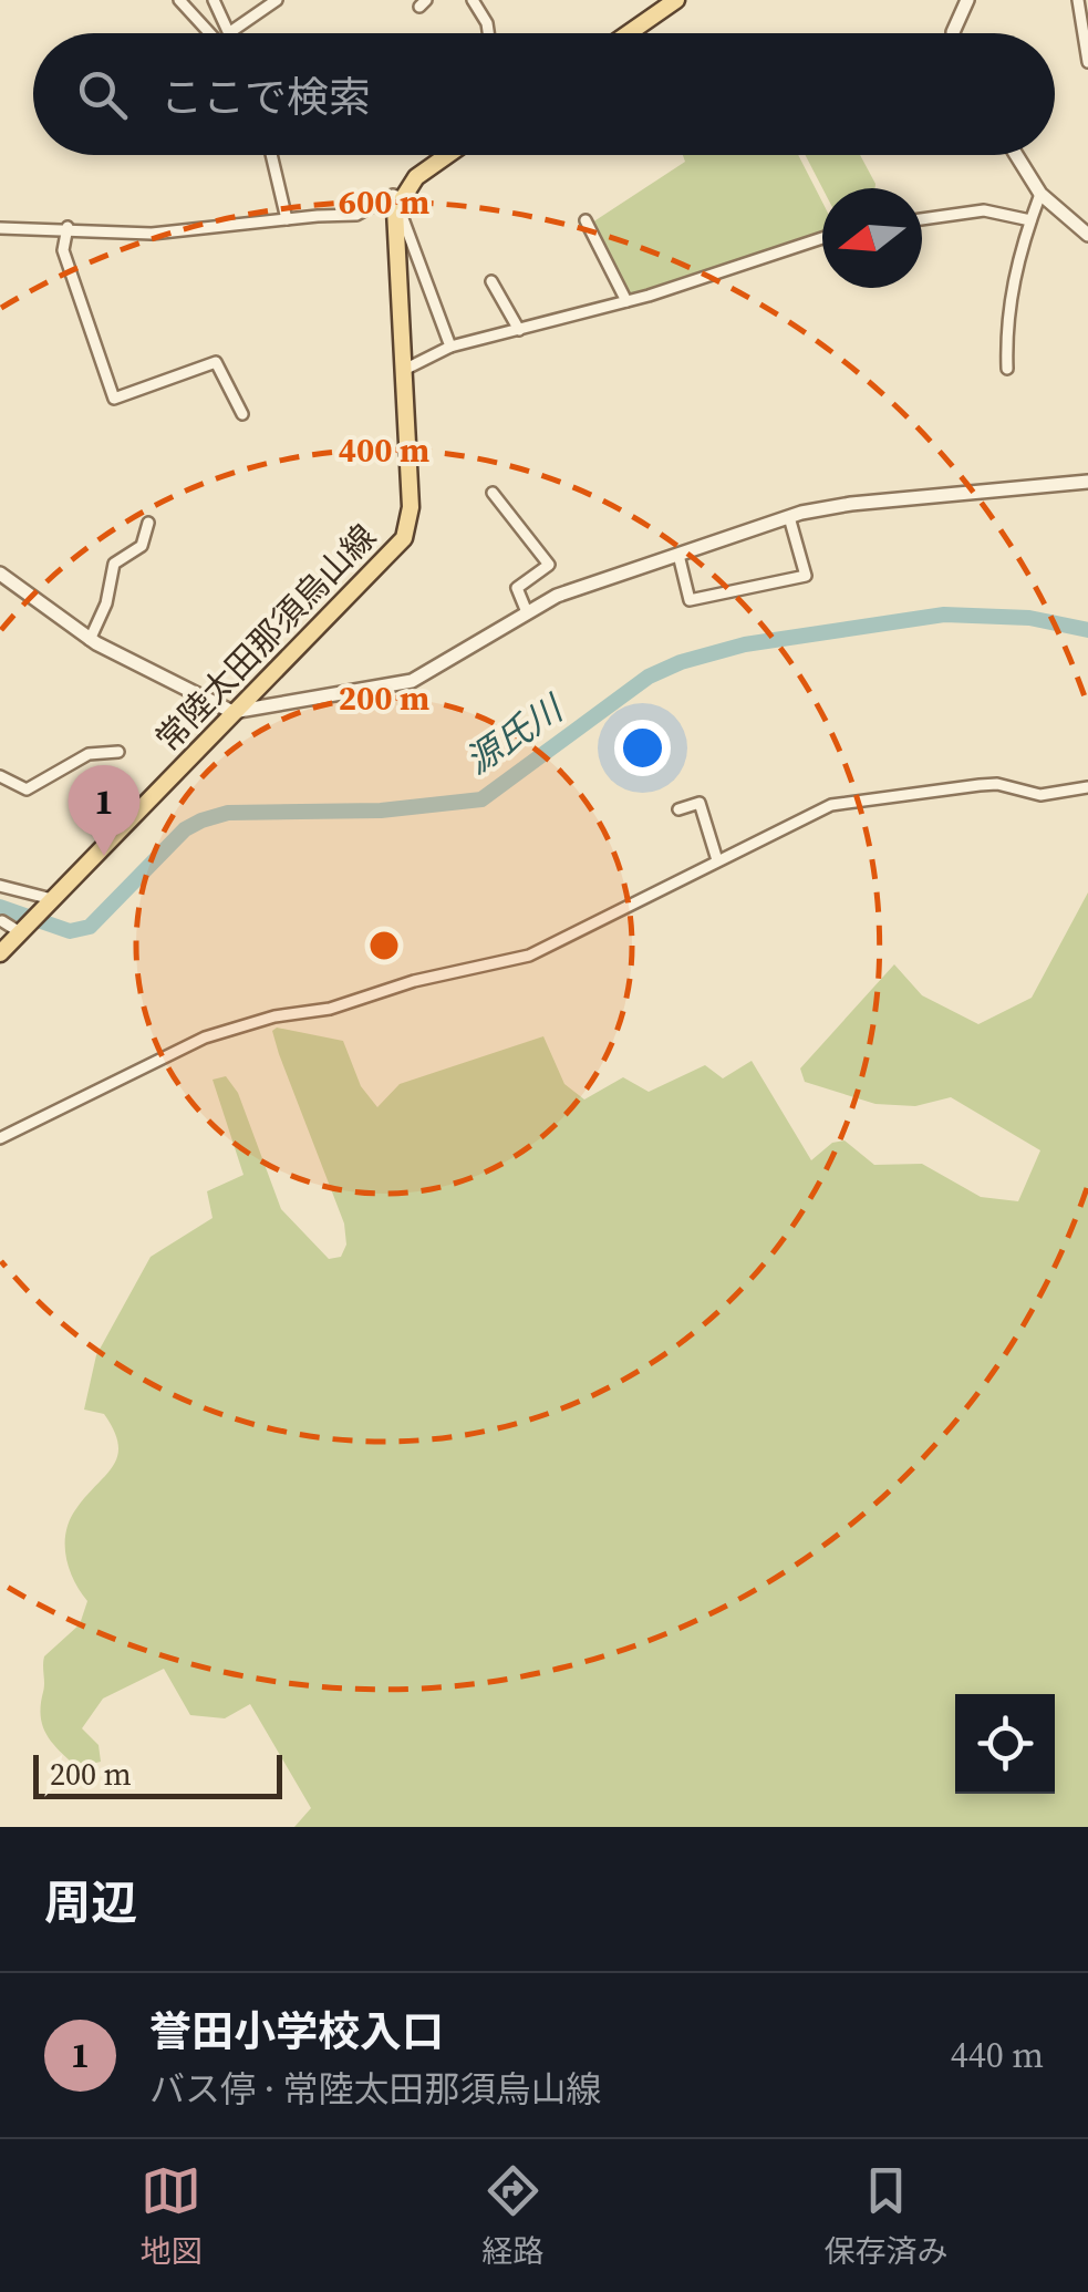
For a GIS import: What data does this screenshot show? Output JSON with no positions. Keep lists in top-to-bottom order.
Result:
{
  "streets": {
    "main road": ["常陸太田那須烏山線"]
  },
  "water": ["源氏川"],
  "scale_bar": "200 m",
  "north": "left",
  "page": {
    "search": "ここで検索",
    "pins": "1",
    "scale": "200 m",
    "heading": "周辺",
    "list": [
      {
        "mark": "1",
        "name": "誉田小学校入口",
        "note": "バス停 · 常陸太田那須烏山線",
        "value": "440 m"
      }
    ],
    "nav": ["地図", "経路", "保存済み"]
  },
  "rings": ["600 m", "400 m", "200 m"]
}
